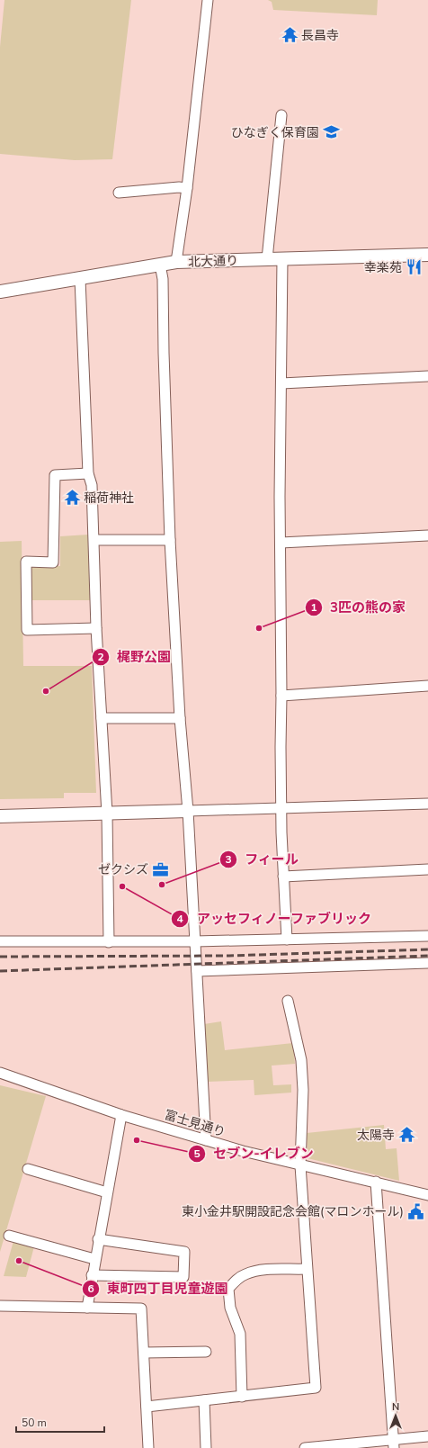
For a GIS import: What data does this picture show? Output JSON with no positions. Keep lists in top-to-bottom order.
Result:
{
  "streets": {
    "street": ["北大通り", "富士見通り"]
  },
  "places": {
    "temple": ["長昌寺", "稲荷神社", "太陽寺"],
    "school or university": ["ひなぎく保育園"],
    "restaurant": ["幸楽苑"],
    "other": [
      "3匹の熊の家",
      "梶野公園",
      "フィール",
      "アッセフィノーファブリック",
      "セブン-イレブン",
      "東町四丁目児童遊園"
    ],
    "office": ["ゼクシズ"],
    "public building": ["東小金井駅開設記念会館(マロンホール)"]
  },
  "scale_bar": "50 m",
  "north": "top"
}
